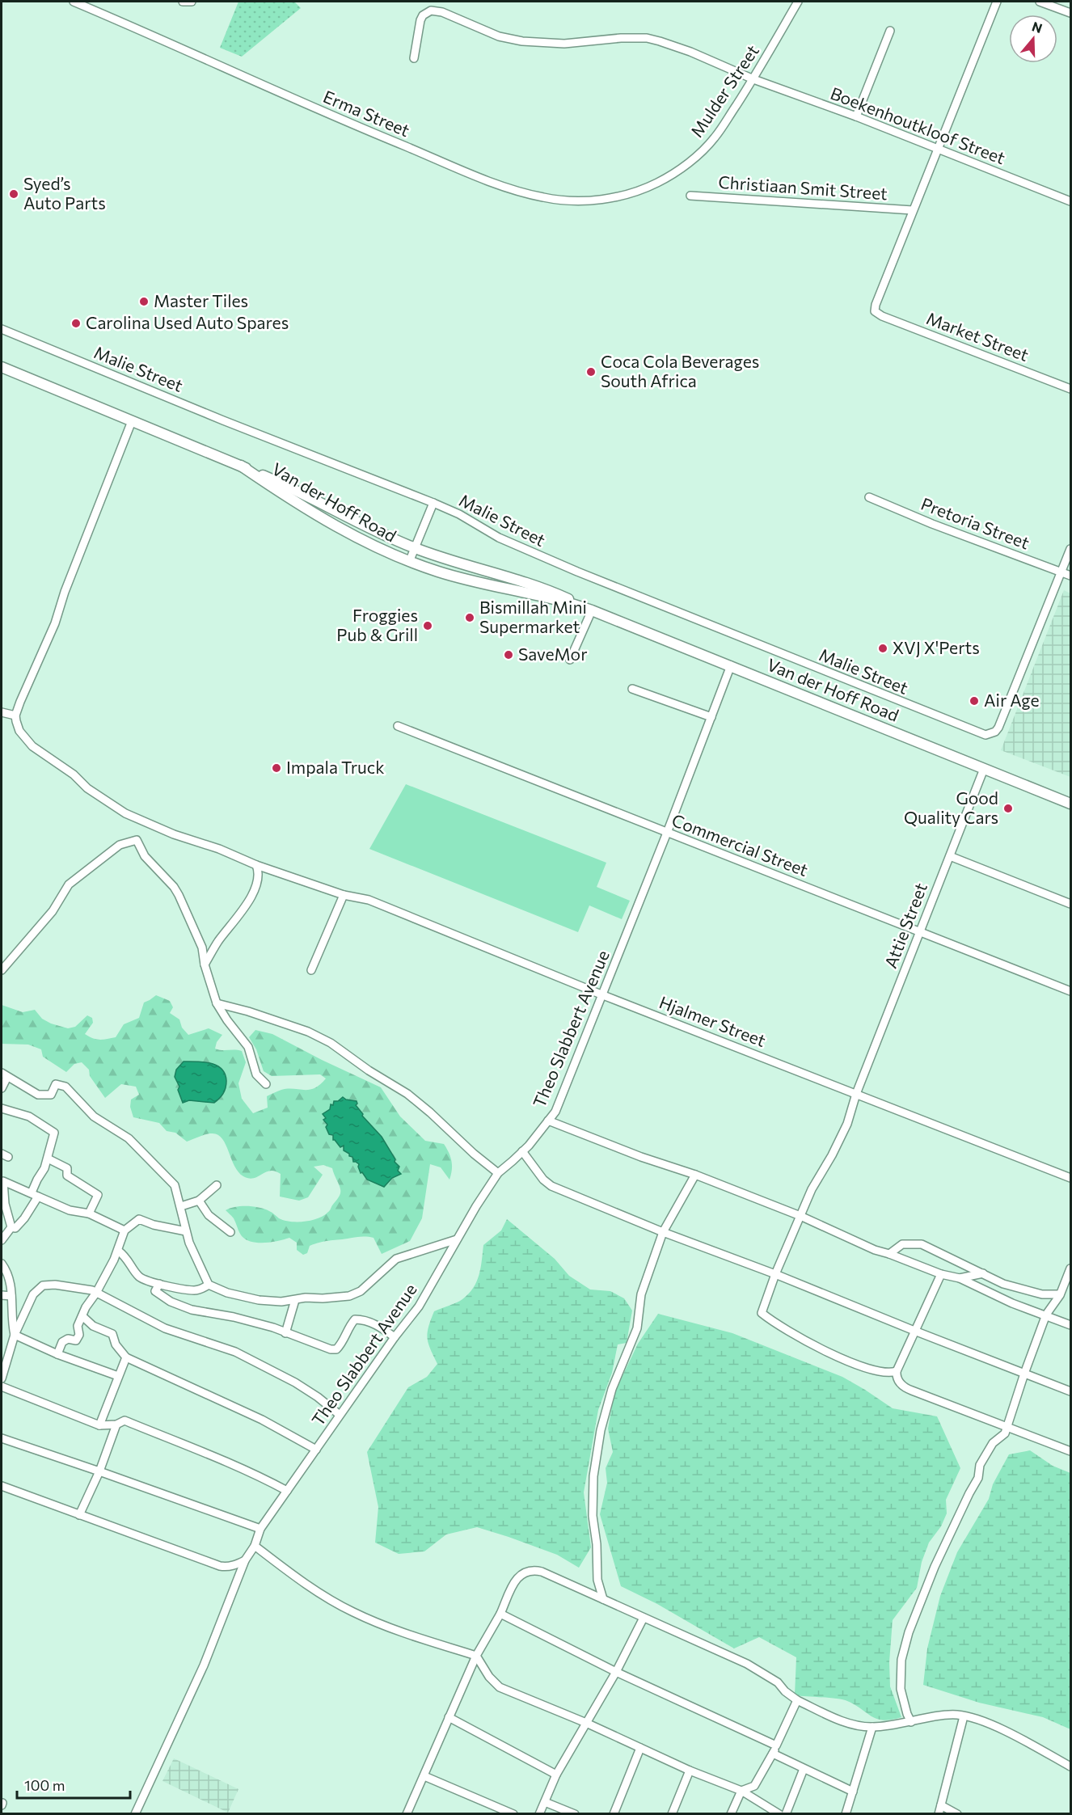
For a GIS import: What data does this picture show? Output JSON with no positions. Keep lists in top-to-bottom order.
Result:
{
  "streets": {
    "main road": ["Van der Hoff Road"],
    "street": [
      "Mulder Street",
      "Erma Street",
      "Boekenhoutkloof Street",
      "Christiaan Smit Street",
      "Market Street",
      "Malie Street",
      "Pretoria Street",
      "Commercial Street",
      "Attie Street",
      "Hjalmer Street",
      "Theo Slabbert Avenue"
    ]
  },
  "crossings": [
    ["Mulder Street", "Erma Street"],
    ["Mulder Street", "Boekenhoutkloof Street"],
    ["Christiaan Smit Street", "Market Street"],
    ["Malie Street", "Pretoria Street"],
    ["Van der Hoff Road", "Attie Street"],
    ["Van der Hoff Road", "Theo Slabbert Avenue"],
    ["Commercial Street", "Attie Street"],
    ["Commercial Street", "Theo Slabbert Avenue"],
    ["Attie Street", "Hjalmer Street"],
    ["Hjalmer Street", "Theo Slabbert Avenue"]
  ],
  "places": [
    "Syed’s Auto Parts",
    "Master Tiles",
    "Carolina Used Auto Spares",
    "Coca Cola Beverages South Africa",
    "Bismillah Mini Supermarket",
    "Froggies Pub & Grill",
    "XVJ X'Perts",
    "SaveMor",
    "Air Age",
    "Impala Truck",
    "Good Quality Cars"
  ],
  "scale_bar": "100 m",
  "north": "top"
}
